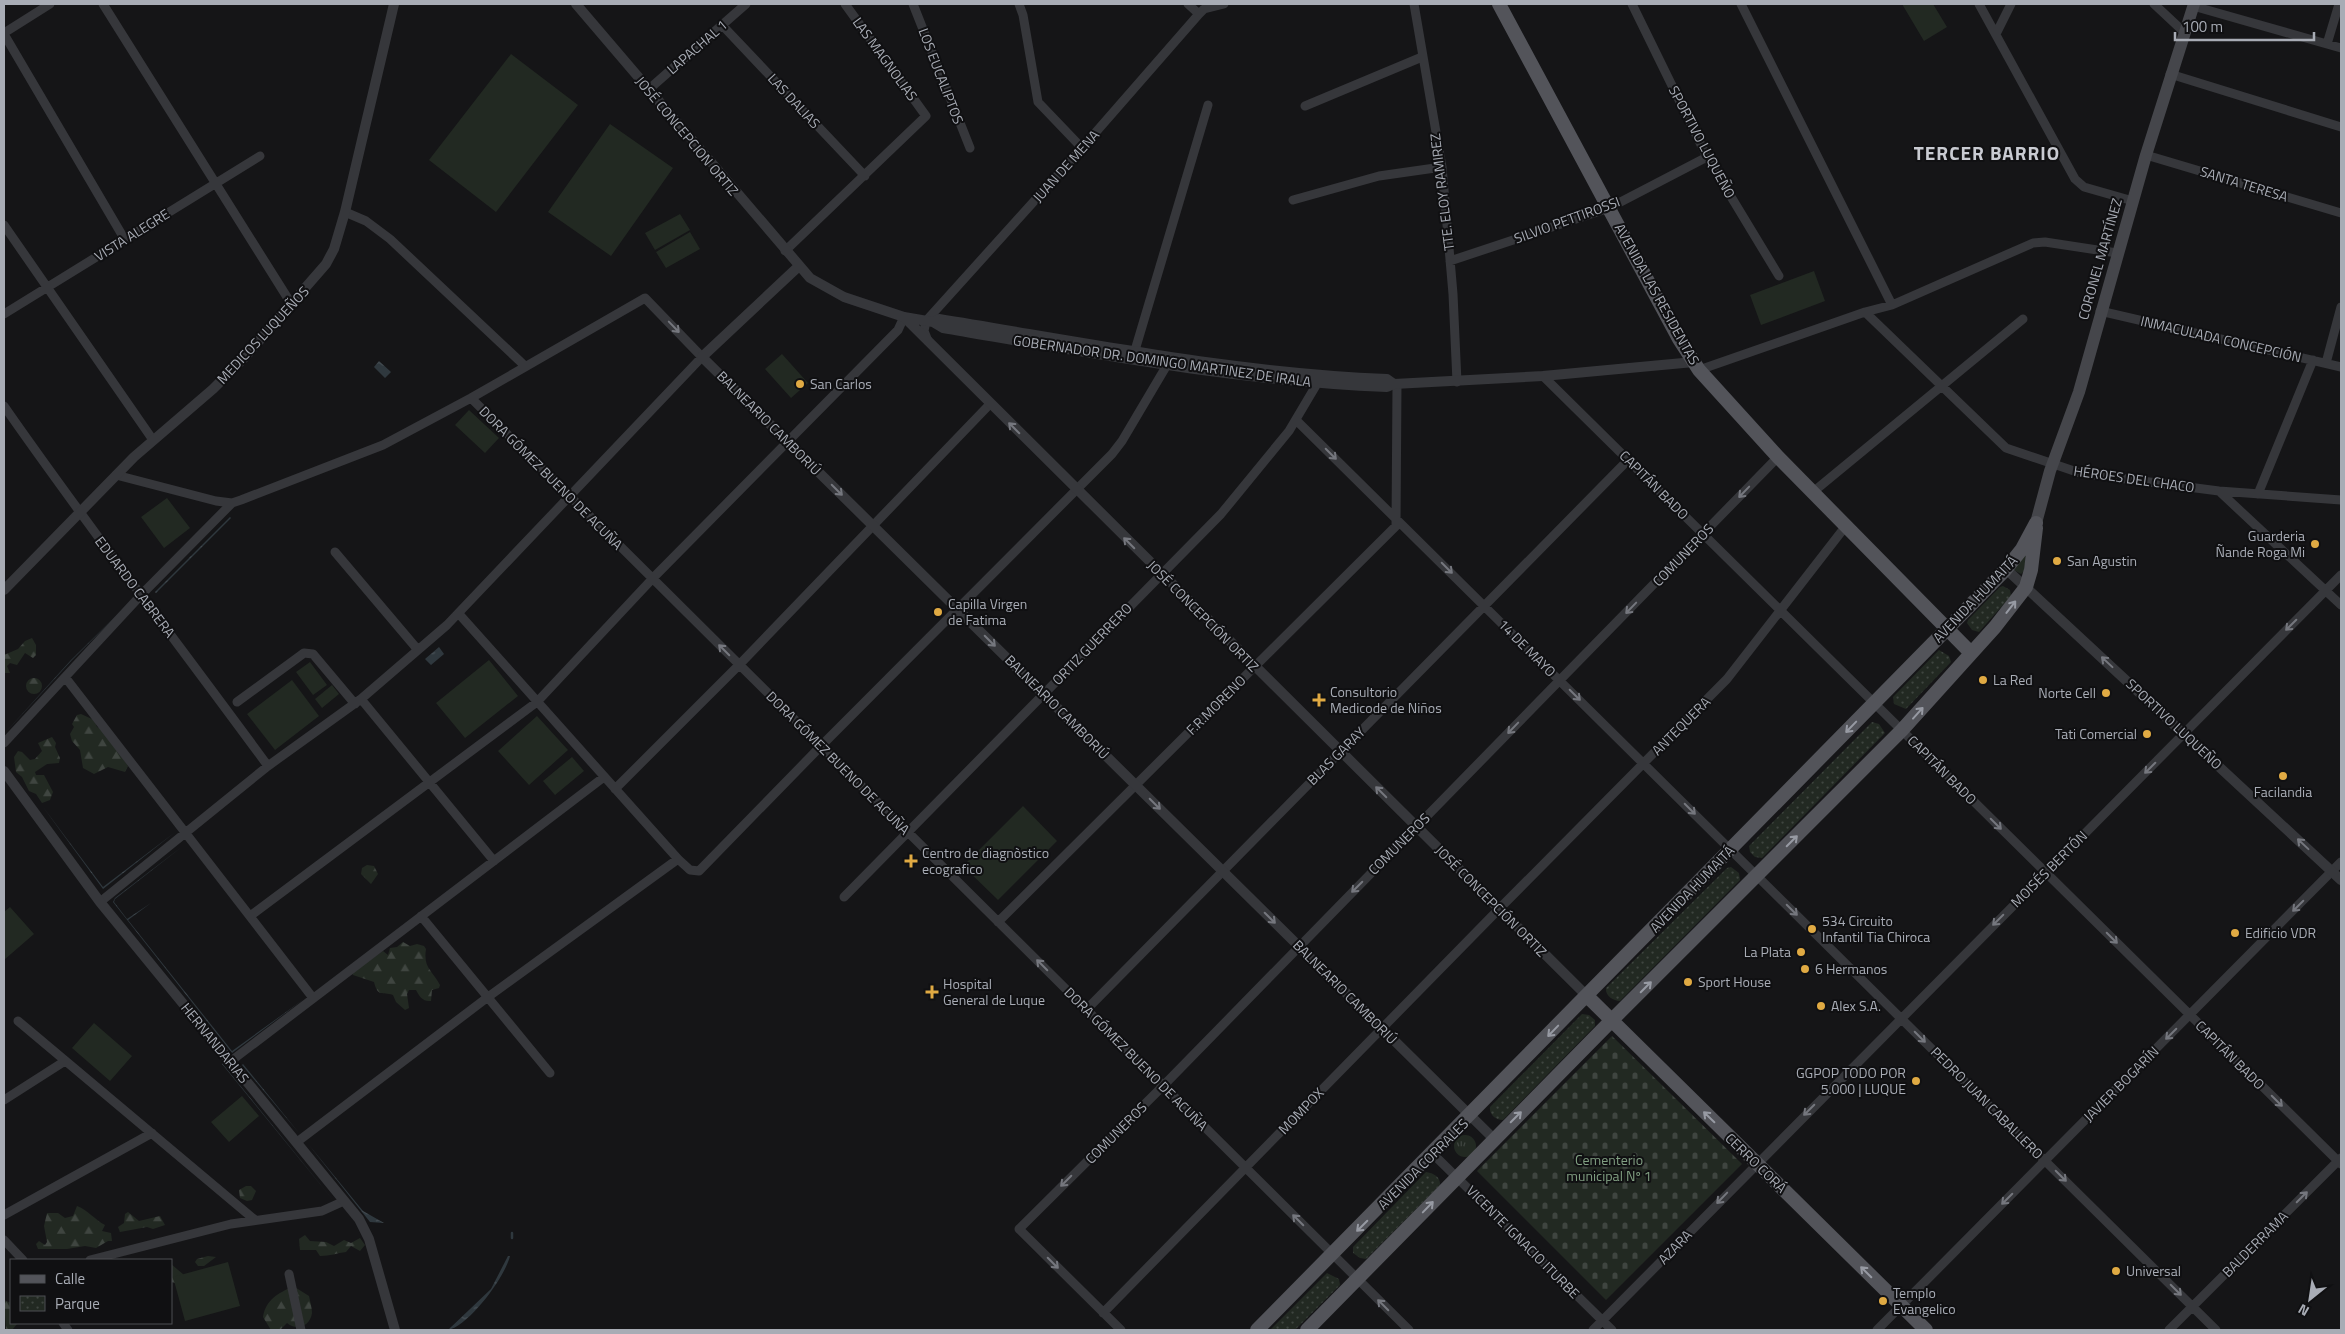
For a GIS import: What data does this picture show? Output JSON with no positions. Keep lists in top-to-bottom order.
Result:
{
  "streets": {
    "main road": [
      "CORONEL MARTÍNEZ",
      "AVENIDA LAS RESIDENTAS",
      "AVENIDA HUMAITÁ",
      "CERRO CORÁ",
      "AVENIDA CORRALES"
    ],
    "street": [
      "LAPACHAL 1",
      "LAS MAGNOLIAS",
      "LOS EUCALIPTOS",
      "LAS DALIAS",
      "JOSÉ CONCEPCION ORTIZ",
      "SPORTIVO LUQUEÑO",
      "JUAN DE MENA",
      "SANTA TERESA",
      "TTE. ELOY RAMIREZ",
      "SILVIO PETTIROSSI",
      "VISTA ALEGRE",
      "MEDICOS LUQUEÑOS",
      "INMACULADA CONCEPCIÓN",
      "GOBERNADOR DR. DOMINGO MARTINEZ DE IRALA",
      "BALNEARIO CAMBORIÚ",
      "DORA GÓMEZ BUENO DE ACUÑA",
      "HÉROES DEL CHACO",
      "CAPITÁN BADO",
      "COMUNEROS",
      "EDUARDO CABRERA",
      "JOSÉ CONCEPCIÓN ORTIZ",
      "ORTIZ GUERRERO",
      "14 DE MAYO",
      "F.R.MORENO",
      "ANTEQUERA",
      "BLAS GARAY",
      "MOISÉS BERTÓN",
      "HERNANDARIAS",
      "JAVIER BOGARÍN",
      "PEDRO JUAN CABALLERO",
      "MOMPOX",
      "VICENTE IGNACIO ITURBE",
      "BALDERRAMA",
      "AZARA"
    ]
  },
  "crossings": [
    ["LAPACHAL 1", "LAS DALIAS"],
    ["LAPACHAL 1", "JOSÉ CONCEPCION ORTIZ"],
    ["LAS MAGNOLIAS", "LAS DALIAS"],
    ["JOSÉ CONCEPCION ORTIZ", "JOSÉ CONCEPCIÓN ORTIZ"],
    ["SPORTIVO LUQUEÑO", "SILVIO PETTIROSSI"],
    ["SPORTIVO LUQUEÑO", "AVENIDA HUMAITÁ"],
    ["SPORTIVO LUQUEÑO", "MOISÉS BERTÓN"],
    ["SPORTIVO LUQUEÑO", "JAVIER BOGARÍN"],
    ["JUAN DE MENA", "GOBERNADOR DR. DOMINGO MARTINEZ DE IRALA"],
    ["SANTA TERESA", "CORONEL MARTÍNEZ"],
    ["TTE. ELOY RAMIREZ", "SILVIO PETTIROSSI"],
    ["TTE. ELOY RAMIREZ", "GOBERNADOR DR. DOMINGO MARTINEZ DE IRALA"],
    ["SILVIO PETTIROSSI", "AVENIDA LAS RESIDENTAS"],
    ["CORONEL MARTÍNEZ", "INMACULADA CONCEPCIÓN"],
    ["CORONEL MARTÍNEZ", "HÉROES DEL CHACO"],
    ["CORONEL MARTÍNEZ", "AVENIDA HUMAITÁ"],
    ["AVENIDA LAS RESIDENTAS", "GOBERNADOR DR. DOMINGO MARTINEZ DE IRALA"],
    ["AVENIDA LAS RESIDENTAS", "COMUNEROS"],
    ["AVENIDA LAS RESIDENTAS", "AVENIDA HUMAITÁ"],
    ["AVENIDA LAS RESIDENTAS", "ANTEQUERA"],
    ["MEDICOS LUQUEÑOS", "EDUARDO CABRERA"],
    ["GOBERNADOR DR. DOMINGO MARTINEZ DE IRALA", "CAPITÁN BADO"],
    ["GOBERNADOR DR. DOMINGO MARTINEZ DE IRALA", "JOSÉ CONCEPCIÓN ORTIZ"],
    ["GOBERNADOR DR. DOMINGO MARTINEZ DE IRALA", "ORTIZ GUERRERO"],
    ["BALNEARIO CAMBORIÚ", "COMUNEROS"],
    ["BALNEARIO CAMBORIÚ", "ORTIZ GUERRERO"],
    ["BALNEARIO CAMBORIÚ", "F.R.MORENO"],
    ["BALNEARIO CAMBORIÚ", "BLAS GARAY"],
    ["BALNEARIO CAMBORIÚ", "MOMPOX"],
    ["BALNEARIO CAMBORIÚ", "AVENIDA CORRALES"],
    ["DORA GÓMEZ BUENO DE ACUÑA", "COMUNEROS"],
    ["DORA GÓMEZ BUENO DE ACUÑA", "ORTIZ GUERRERO"],
    ["DORA GÓMEZ BUENO DE ACUÑA", "F.R.MORENO"],
    ["DORA GÓMEZ BUENO DE ACUÑA", "BLAS GARAY"],
    ["DORA GÓMEZ BUENO DE ACUÑA", "MOMPOX"],
    ["DORA GÓMEZ BUENO DE ACUÑA", "AVENIDA CORRALES"],
    ["CAPITÁN BADO", "COMUNEROS"],
    ["CAPITÁN BADO", "AVENIDA HUMAITÁ"],
    ["CAPITÁN BADO", "ANTEQUERA"],
    ["CAPITÁN BADO", "BLAS GARAY"],
    ["CAPITÁN BADO", "MOISÉS BERTÓN"],
    ["CAPITÁN BADO", "JAVIER BOGARÍN"],
    ["CAPITÁN BADO", "BALDERRAMA"],
    ["COMUNEROS", "JOSÉ CONCEPCIÓN ORTIZ"],
    ["COMUNEROS", "14 DE MAYO"],
    ["COMUNEROS", "MOMPOX"],
    ["AVENIDA HUMAITÁ", "JOSÉ CONCEPCIÓN ORTIZ"],
    ["AVENIDA HUMAITÁ", "14 DE MAYO"],
    ["AVENIDA HUMAITÁ", "PEDRO JUAN CABALLERO"],
    ["AVENIDA HUMAITÁ", "CERRO CORÁ"],
    ["AVENIDA HUMAITÁ", "AVENIDA CORRALES"],
    ["JOSÉ CONCEPCIÓN ORTIZ", "ORTIZ GUERRERO"],
    ["JOSÉ CONCEPCIÓN ORTIZ", "F.R.MORENO"],
    ["JOSÉ CONCEPCIÓN ORTIZ", "ANTEQUERA"],
    ["JOSÉ CONCEPCIÓN ORTIZ", "BLAS GARAY"],
    ["JOSÉ CONCEPCIÓN ORTIZ", "MOMPOX"],
    ["JOSÉ CONCEPCIÓN ORTIZ", "CERRO CORÁ"],
    ["JOSÉ CONCEPCIÓN ORTIZ", "AVENIDA CORRALES"],
    ["ORTIZ GUERRERO", "14 DE MAYO"],
    ["14 DE MAYO", "F.R.MORENO"],
    ["14 DE MAYO", "ANTEQUERA"],
    ["14 DE MAYO", "BLAS GARAY"],
    ["14 DE MAYO", "PEDRO JUAN CABALLERO"],
    ["ANTEQUERA", "MOMPOX"],
    ["MOISÉS BERTÓN", "PEDRO JUAN CABALLERO"],
    ["MOISÉS BERTÓN", "CERRO CORÁ"],
    ["MOISÉS BERTÓN", "AZARA"],
    ["JAVIER BOGARÍN", "PEDRO JUAN CABALLERO"],
    ["JAVIER BOGARÍN", "CERRO CORÁ"],
    ["PEDRO JUAN CABALLERO", "BALDERRAMA"],
    ["CERRO CORÁ", "AVENIDA CORRALES"],
    ["CERRO CORÁ", "AZARA"],
    ["AVENIDA CORRALES", "VICENTE IGNACIO ITURBE"],
    ["VICENTE IGNACIO ITURBE", "AZARA"]
  ],
  "one_way": [
    "SPORTIVO LUQUEÑO",
    "BALNEARIO CAMBORIÚ",
    "CAPITÁN BADO",
    "COMUNEROS",
    "14 DE MAYO",
    "MOISÉS BERTÓN",
    "JAVIER BOGARÍN",
    "PEDRO JUAN CABALLERO",
    "CERRO CORÁ",
    "BALDERRAMA",
    "AZARA"
  ],
  "districts": ["TERCER BARRIO"],
  "parks": ["Cementerio municipal Nº 1"],
  "places": {
    "other": [
      "San Carlos",
      "Guarderia Ñande Roga Mi",
      "San Agustin",
      "Capilla Virgen de Fatima",
      "La Red",
      "Norte Cell",
      "Tati Comercial",
      "Facilandia",
      "534 Circuito Infantil Tia Chiroca",
      "Edificio VDR",
      "La Plata",
      "6 Hermanos",
      "Sport House",
      "Alex S.A.",
      "GGPOP TODO POR 5.000 | LUQUE",
      "Universal",
      "Templo Evangelico"
    ],
    "health": ["Consultorio Medicode de Niños", "Centro de diagnòstico ecografico", "Hospital General de Luque"]
  },
  "legend": ["Calle", "Parque"],
  "scale_bar": "100 m",
  "north": "bottom left"
}
